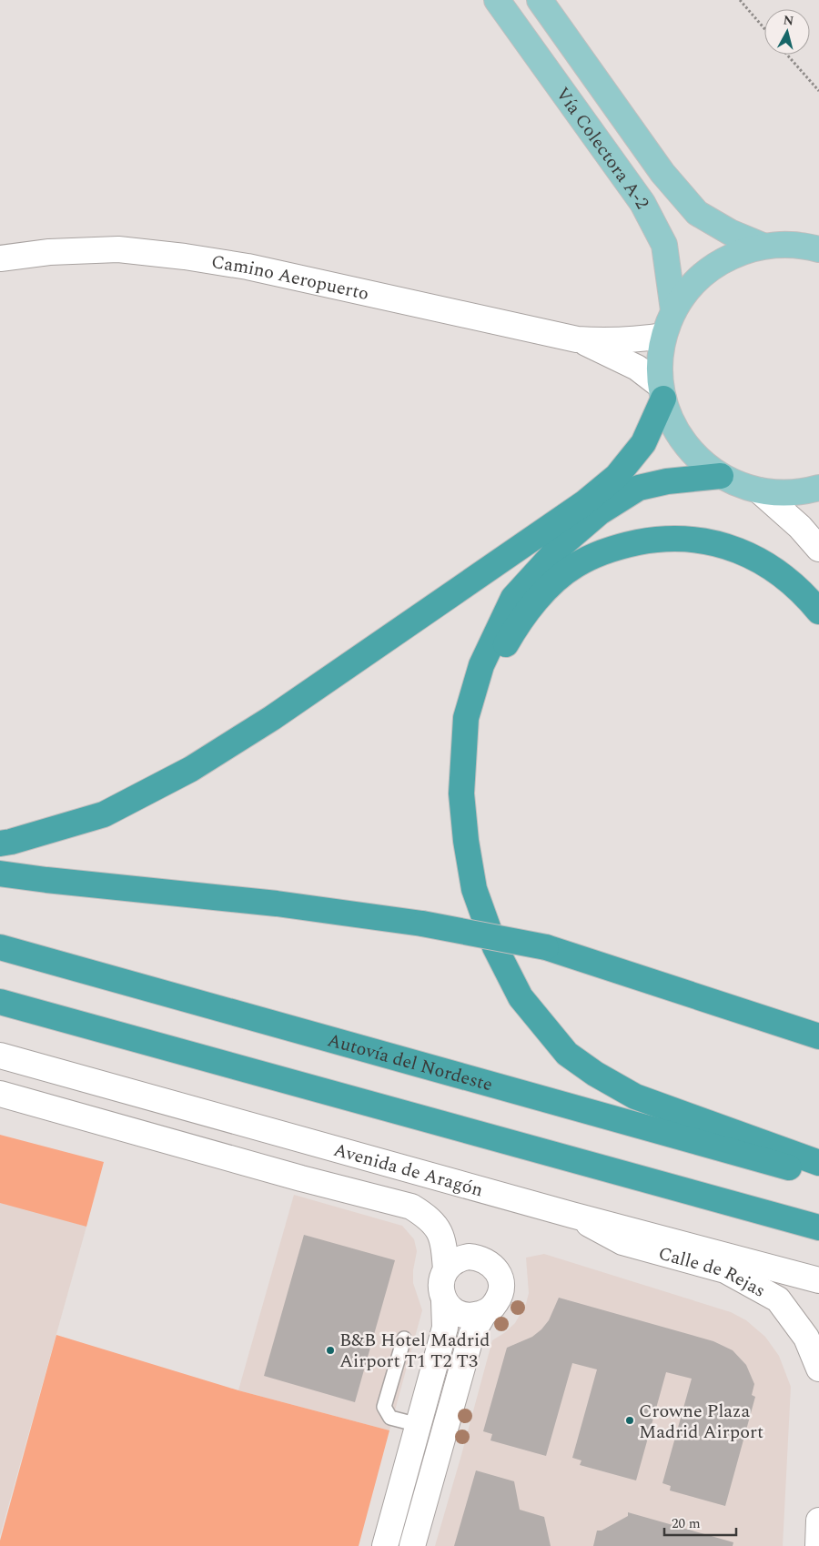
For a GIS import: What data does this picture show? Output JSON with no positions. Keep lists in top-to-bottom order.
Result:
{
  "streets": {
    "highway": ["Autovía del Nordeste"],
    "main road": ["Vía Colectora A-2"],
    "street": ["Camino Aeropuerto", "Avenida de Aragón", "Calle de Rejas"]
  },
  "crossings": [
    ["Avenida de Aragón", "Calle de Rejas"]
  ],
  "places": ["B&B Hotel Madrid Airport T1 T2 T3", "Crowne Plaza Madrid Airport"],
  "scale_bar": "20 m",
  "north": "top"
}
